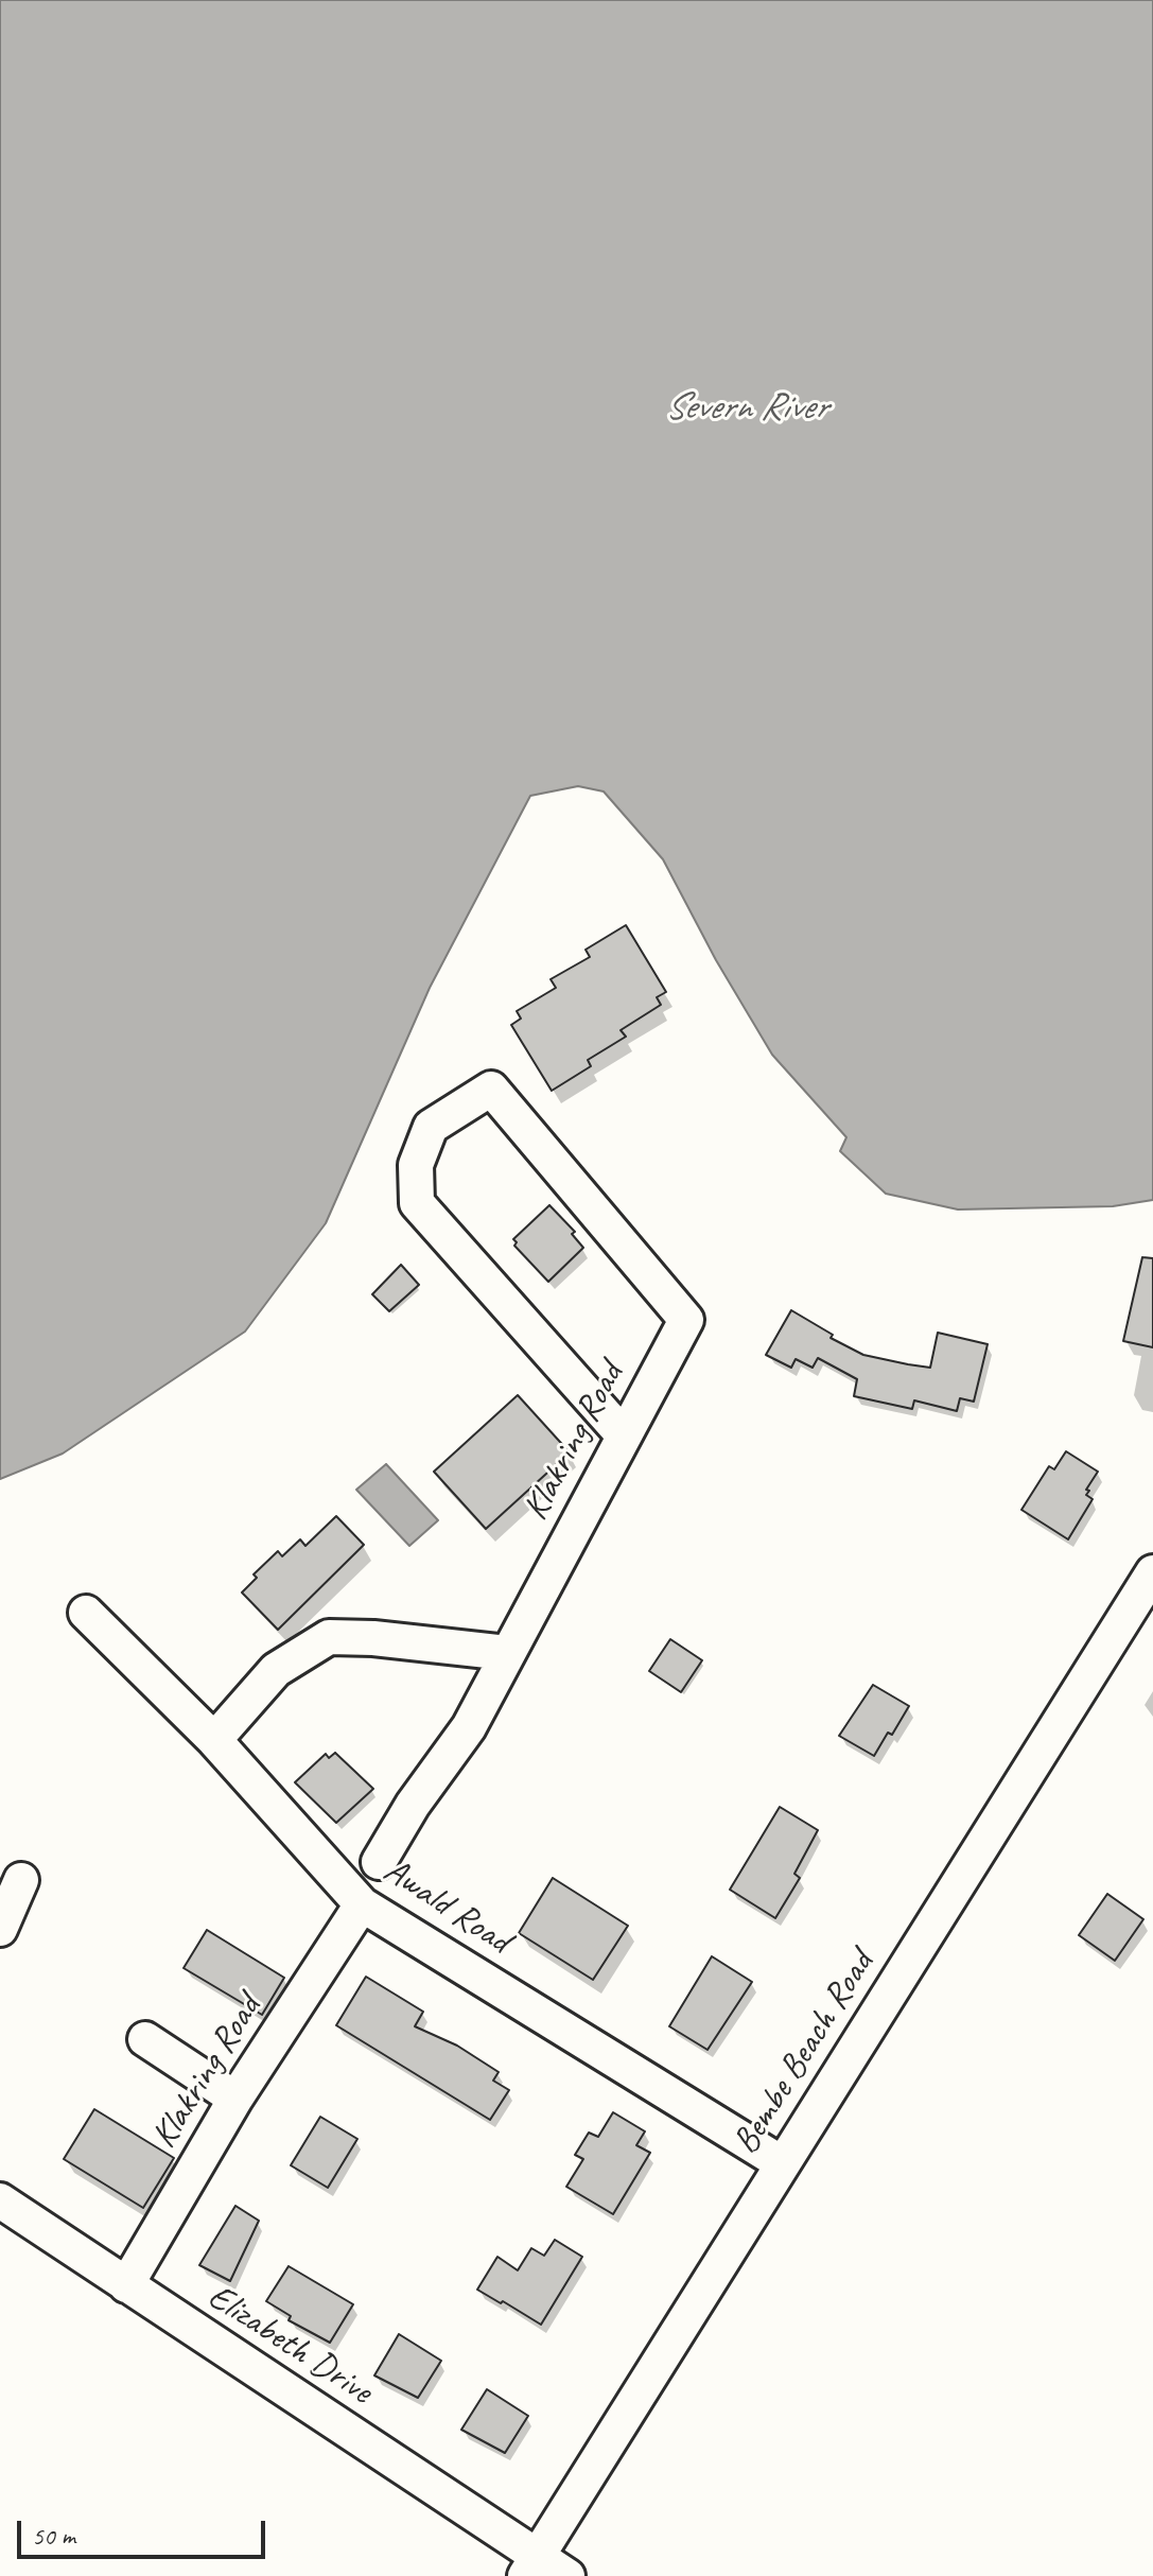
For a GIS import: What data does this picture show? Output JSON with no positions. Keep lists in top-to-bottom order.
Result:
{
  "streets": {
    "street": [
      "Klakring Road",
      "Awald Road",
      "Bembe Beach Road",
      "Elizabeth Drive"
    ]
  },
  "crossings": [
    ["Klakring Road", "Awald Road"],
    ["Klakring Road", "Elizabeth Drive"],
    ["Awald Road", "Bembe Beach Road"],
    ["Bembe Beach Road", "Elizabeth Drive"]
  ],
  "water": ["Severn River"],
  "scale_bar": "50 m"
}
